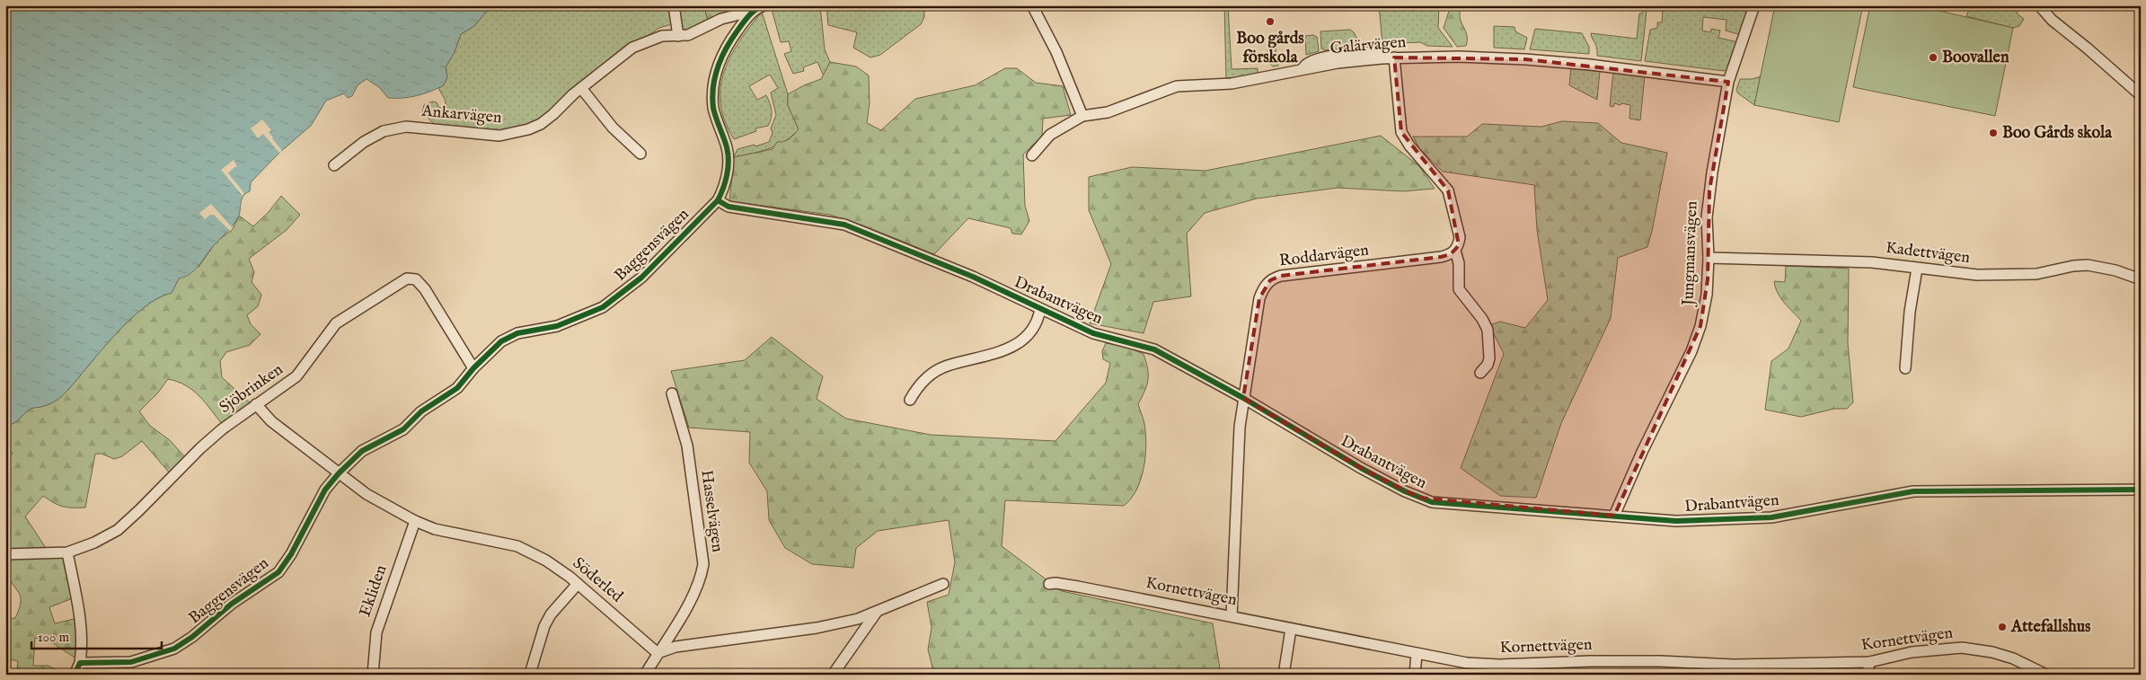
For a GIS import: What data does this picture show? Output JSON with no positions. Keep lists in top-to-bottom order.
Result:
{
  "streets": {
    "street": [
      "Galärvägen",
      "Ankarvägen",
      "Baggensvägen",
      "Jungmansvägen",
      "Kadettvägen",
      "Roddarvägen",
      "Drabantvägen",
      "Sjöbrinken",
      "Hasselvägen",
      "Söderled",
      "Ekliden",
      "Kornettvägen"
    ]
  },
  "crossings": [
    ["Galärvägen", "Jungmansvägen"],
    ["Ankarvägen", "Baggensvägen"],
    ["Baggensvägen", "Drabantvägen"],
    ["Baggensvägen", "Sjöbrinken"],
    ["Baggensvägen", "Söderled"],
    ["Jungmansvägen", "Kadettvägen"],
    ["Jungmansvägen", "Drabantvägen"],
    ["Roddarvägen", "Drabantvägen"],
    ["Roddarvägen", "Kornettvägen"],
    ["Sjöbrinken", "Söderled"],
    ["Hasselvägen", "Söderled"],
    ["Söderled", "Ekliden"]
  ],
  "places": [
    "Boo gårds förskola",
    "Boovallen",
    "Boo Gårds skola",
    "Attefallshus"
  ],
  "scale_bar": "100 m"
}
